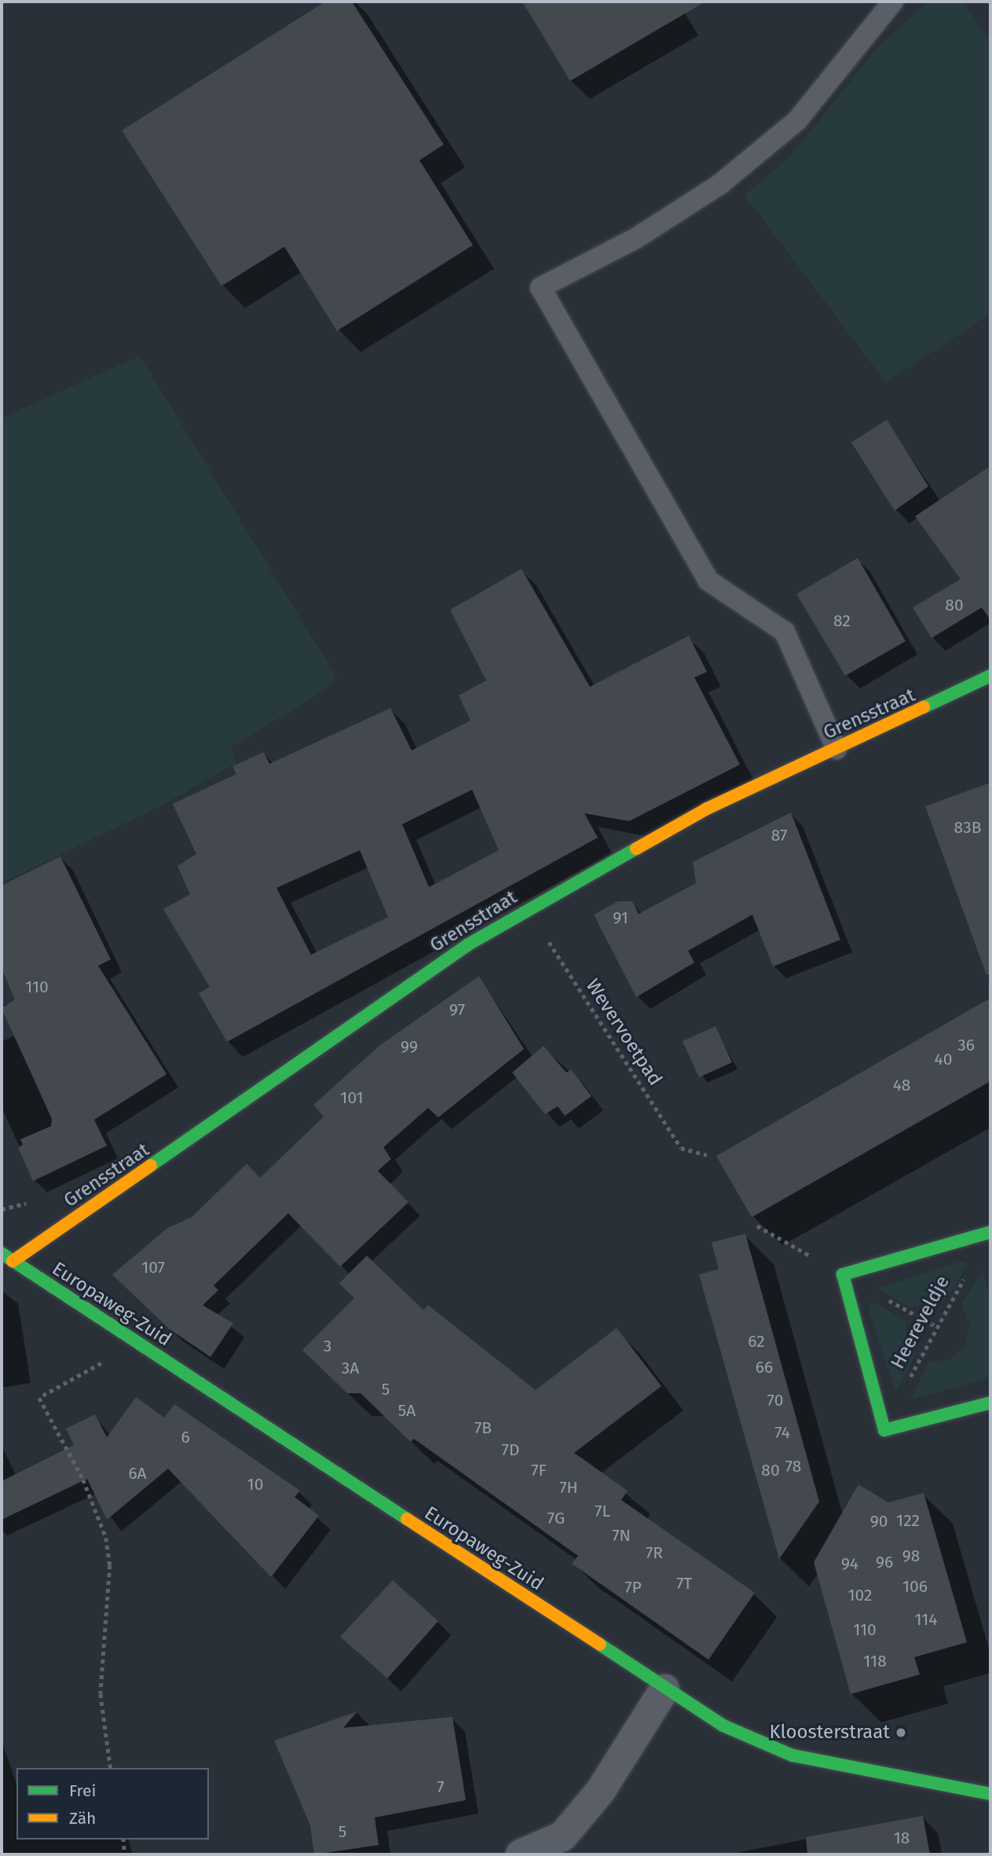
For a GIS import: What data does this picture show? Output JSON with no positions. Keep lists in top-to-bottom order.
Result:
{
  "streets": {
    "street": ["Grensstraat", "Europaweg-Zuid", "Heereveldje"],
    "path": ["Wevervoetpad"]
  },
  "crossings": [
    ["Grensstraat", "Wevervoetpad"],
    ["Grensstraat", "Europaweg-Zuid"]
  ],
  "places": ["Kloosterstraat"],
  "house_numbers": [
    "80",
    "82",
    "83B",
    "87",
    "91",
    "110",
    "97",
    "36",
    "99",
    "40",
    "48",
    "101",
    "107",
    "62",
    "3",
    "66",
    "3A",
    "5",
    "70",
    "5A",
    "7B",
    "74",
    "6",
    "7D",
    "78",
    "7F",
    "80",
    "6A",
    "10",
    "7H",
    "7L",
    "7G",
    "122",
    "90",
    "7N",
    "7R",
    "98",
    "96",
    "94",
    "7T",
    "106",
    "7P",
    "102",
    "114",
    "110",
    "118",
    "7",
    "5",
    "18"
  ],
  "legend": ["Frei", "Zäh"]
}
